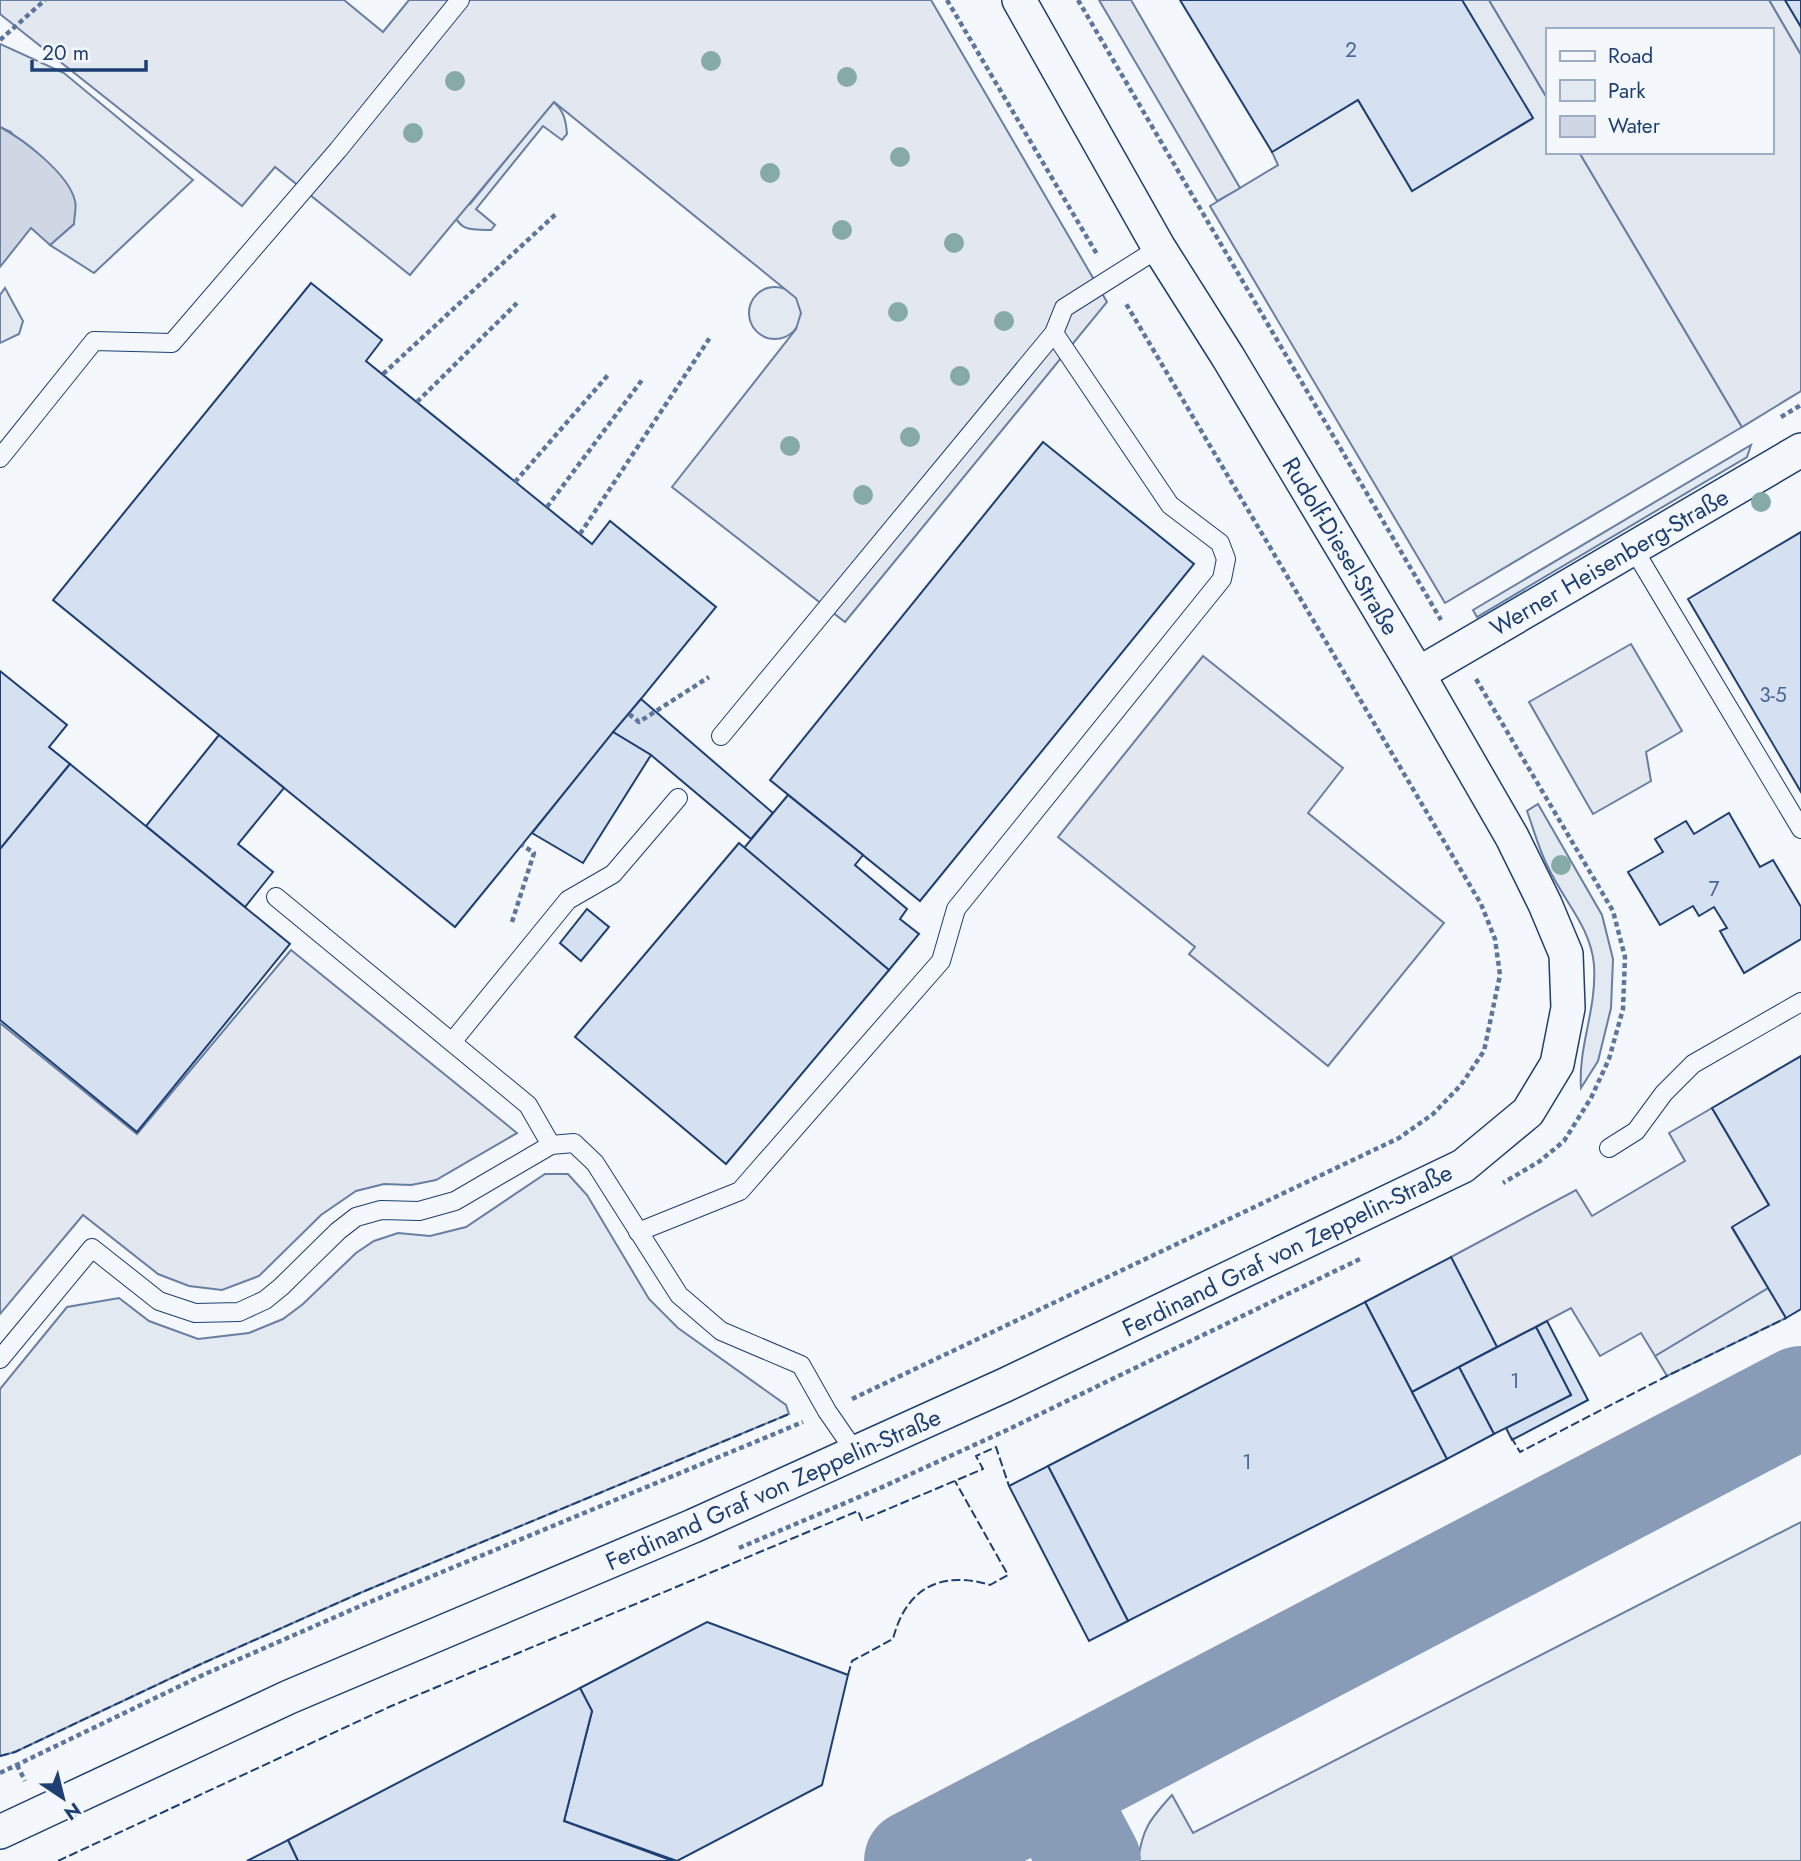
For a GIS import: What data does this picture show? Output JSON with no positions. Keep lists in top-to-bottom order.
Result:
{
  "streets": {
    "street": ["Rudolf-Diesel-Straße", "Werner Heisenberg-Straße", "Ferdinand Graf von Zeppelin-Straße"]
  },
  "crossings": [
    ["Rudolf-Diesel-Straße", "Werner Heisenberg-Straße"],
    ["Rudolf-Diesel-Straße", "Ferdinand Graf von Zeppelin-Straße"]
  ],
  "house_numbers": [
    "2",
    "3-5",
    "7",
    "1",
    "1"
  ],
  "legend": ["Road", "Park", "Water"],
  "scale_bar": "20 m",
  "north": "bottom right"
}
